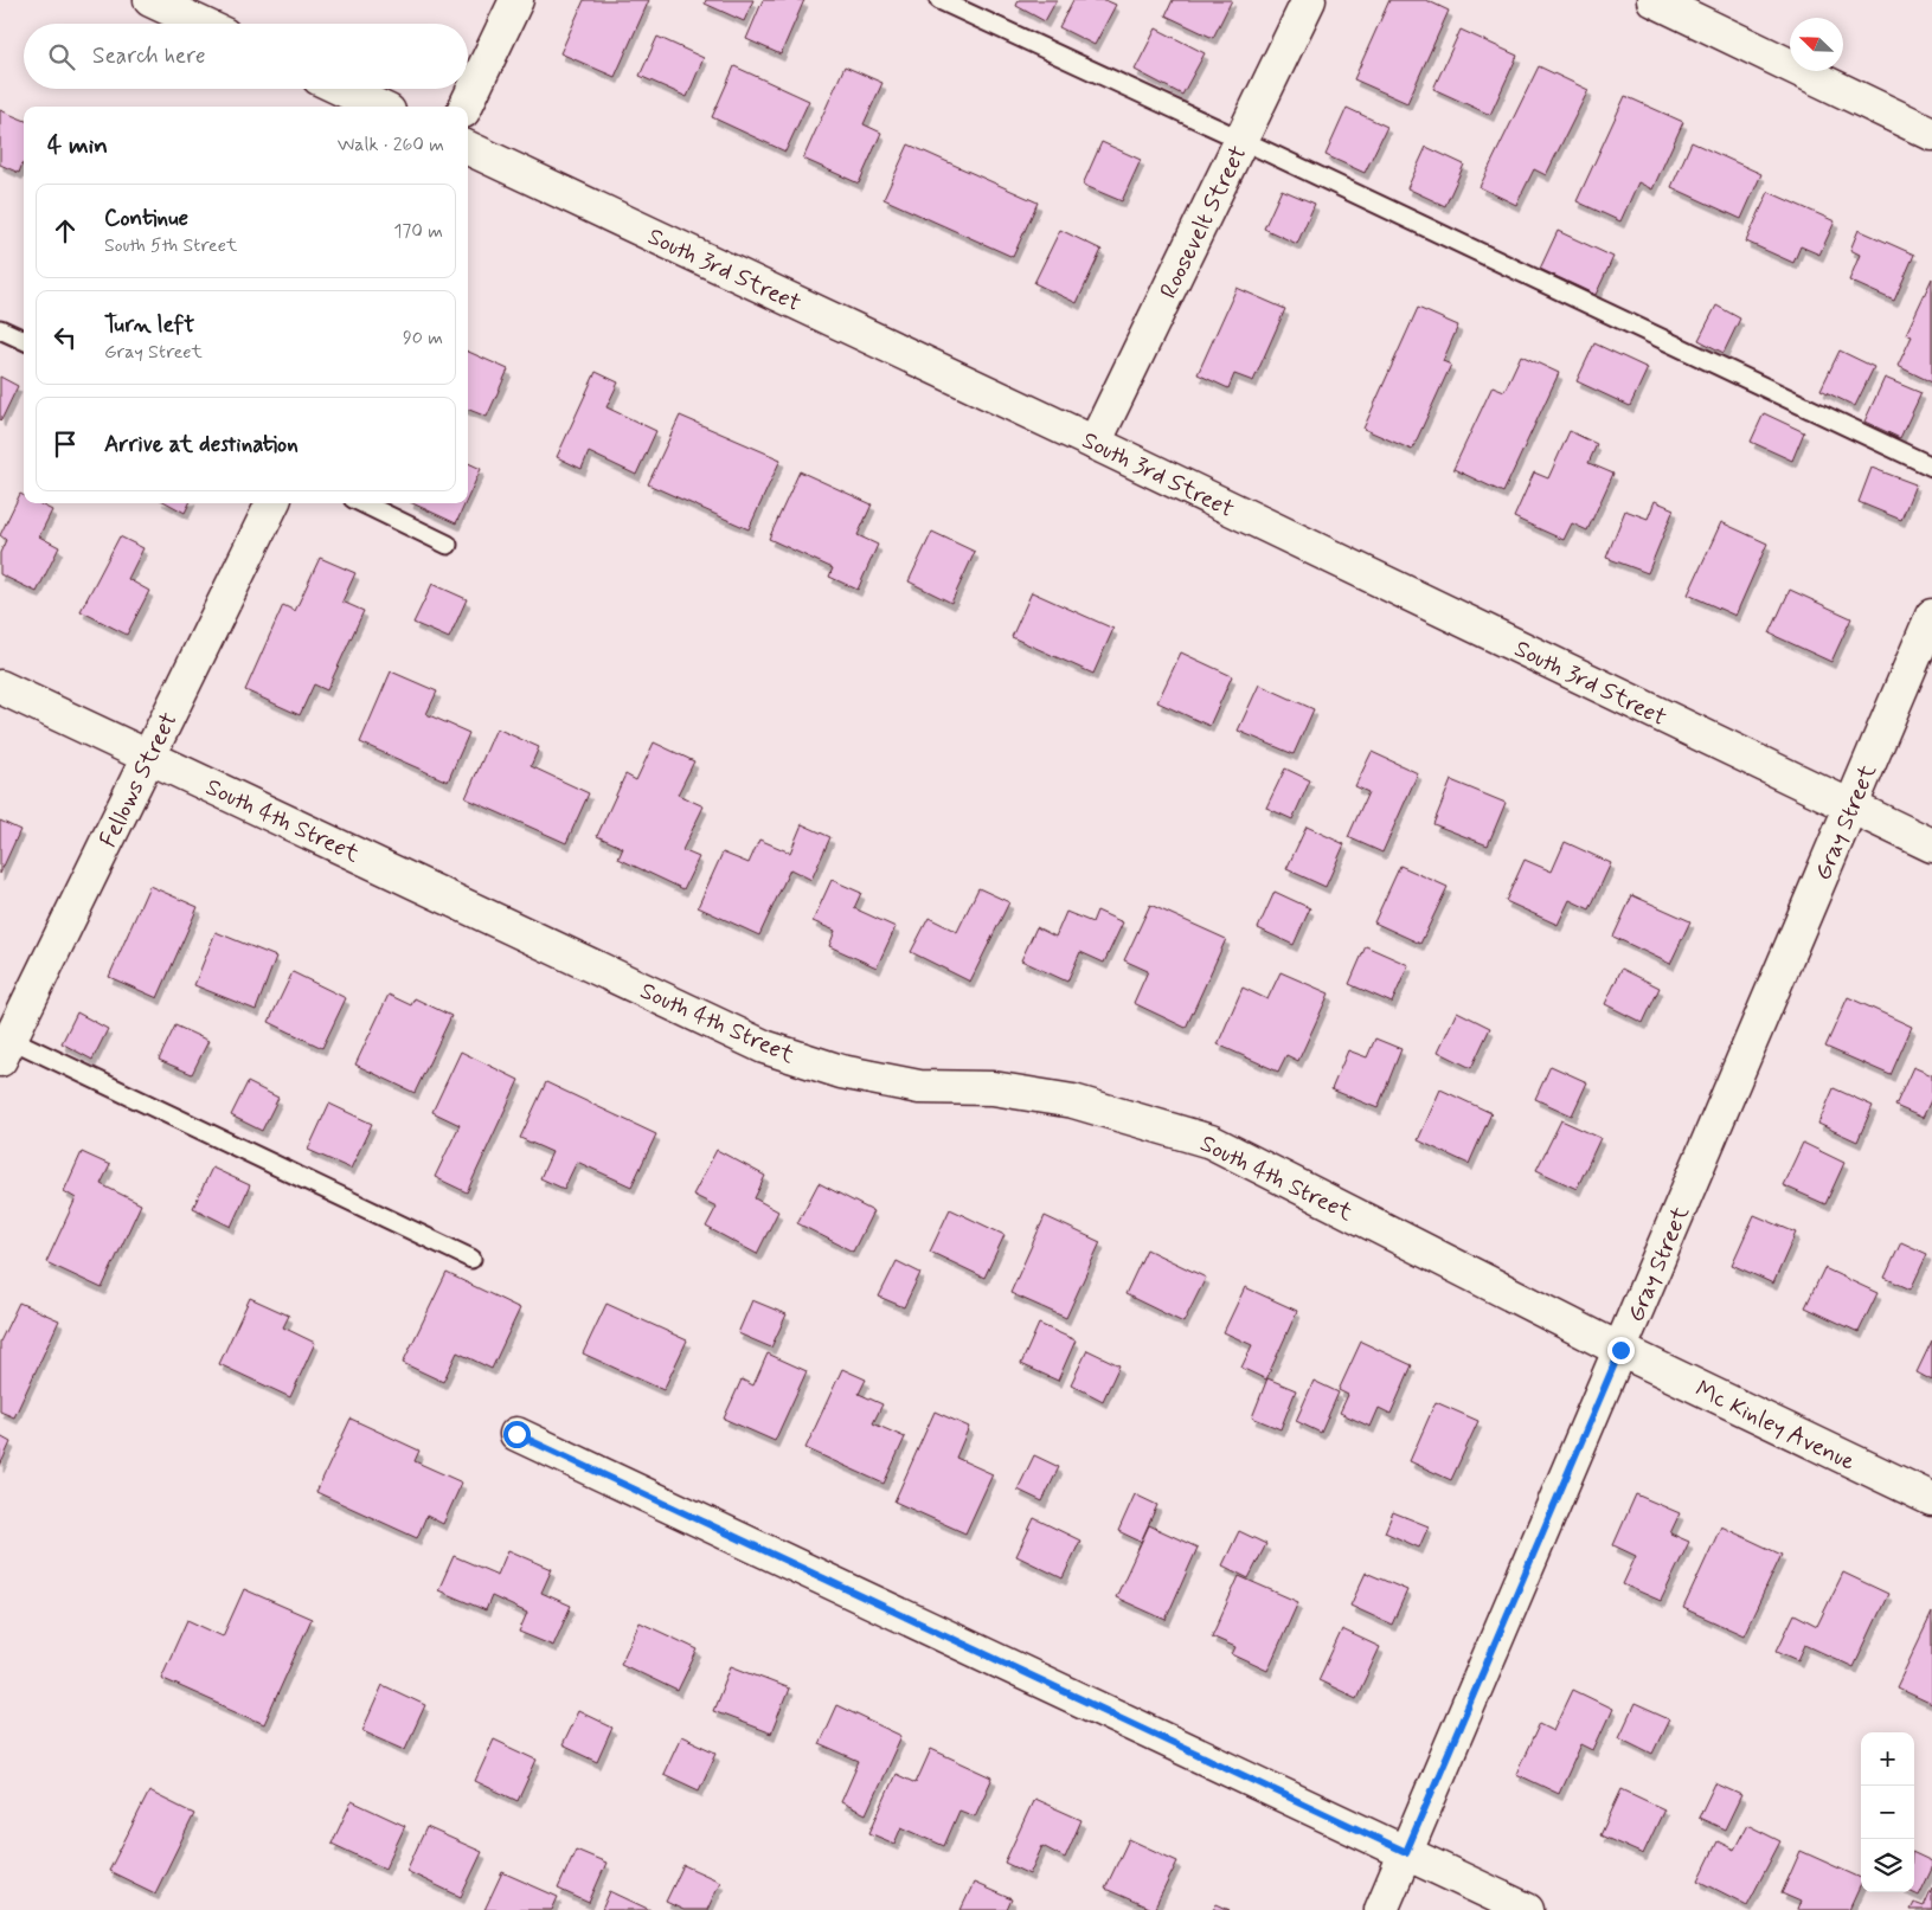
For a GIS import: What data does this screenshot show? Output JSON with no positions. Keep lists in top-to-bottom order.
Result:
{
  "streets": {
    "street": [
      "Roosevelt Street",
      "South 3rd Street",
      "Fellows Street",
      "South 4th Street",
      "Gray Street",
      "Mc Kinley Avenue"
    ]
  },
  "crossings": [
    ["Roosevelt Street", "South 3rd Street"],
    ["South 3rd Street", "Gray Street"],
    ["Fellows Street", "South 4th Street"],
    ["South 4th Street", "Gray Street"],
    ["South 4th Street", "Mc Kinley Avenue"],
    ["Gray Street", "Mc Kinley Avenue"]
  ],
  "north": "top left",
  "page": {
    "search": "Search here",
    "heading": ["4 min", "Walk · 260 m"],
    "list": [
      ["Continue", "South 5th Street", "170 m"],
      ["Turn left", "Gray Street", "90 m"],
      "Arrive at destination"
    ],
    "map_buttons": ["+", "−"]
  }
}
